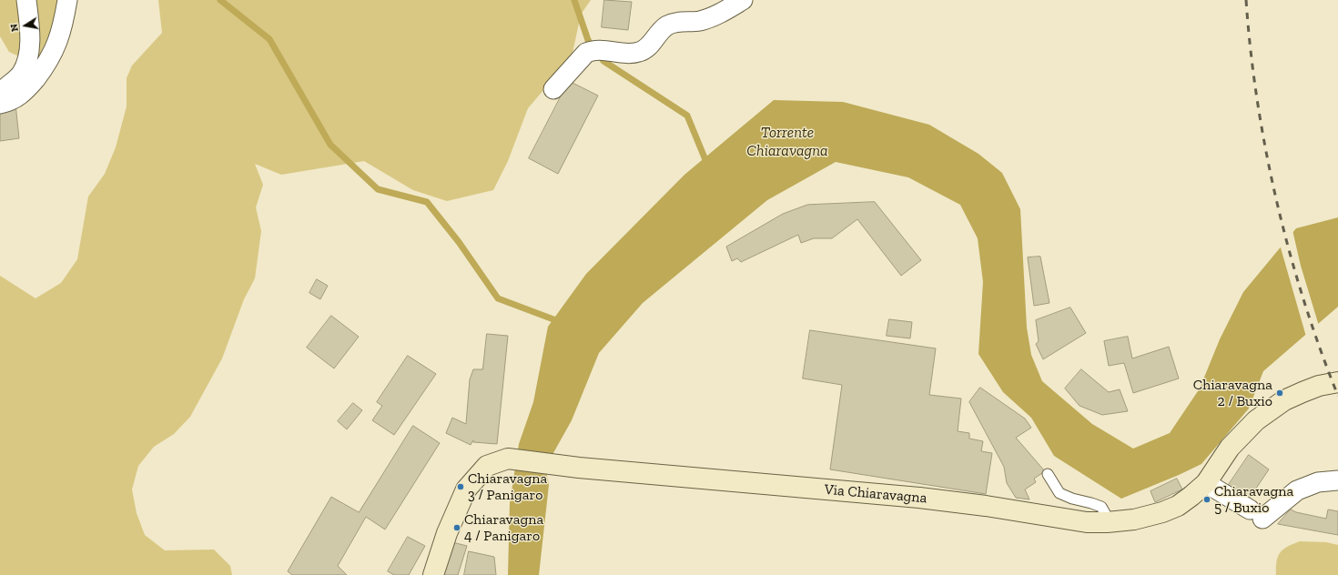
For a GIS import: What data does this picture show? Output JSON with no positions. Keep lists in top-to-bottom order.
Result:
{
  "streets": {
    "street": ["Via Chiaravagna"]
  },
  "water": ["Torrente Chiaravagna"],
  "places": [
    "Chiaravagna 2 / Buxio",
    "Chiaravagna 3 / Panigaro",
    "Chiaravagna 5 / Buxio",
    "Chiaravagna 4 / Panigaro"
  ],
  "north": "left"
}
